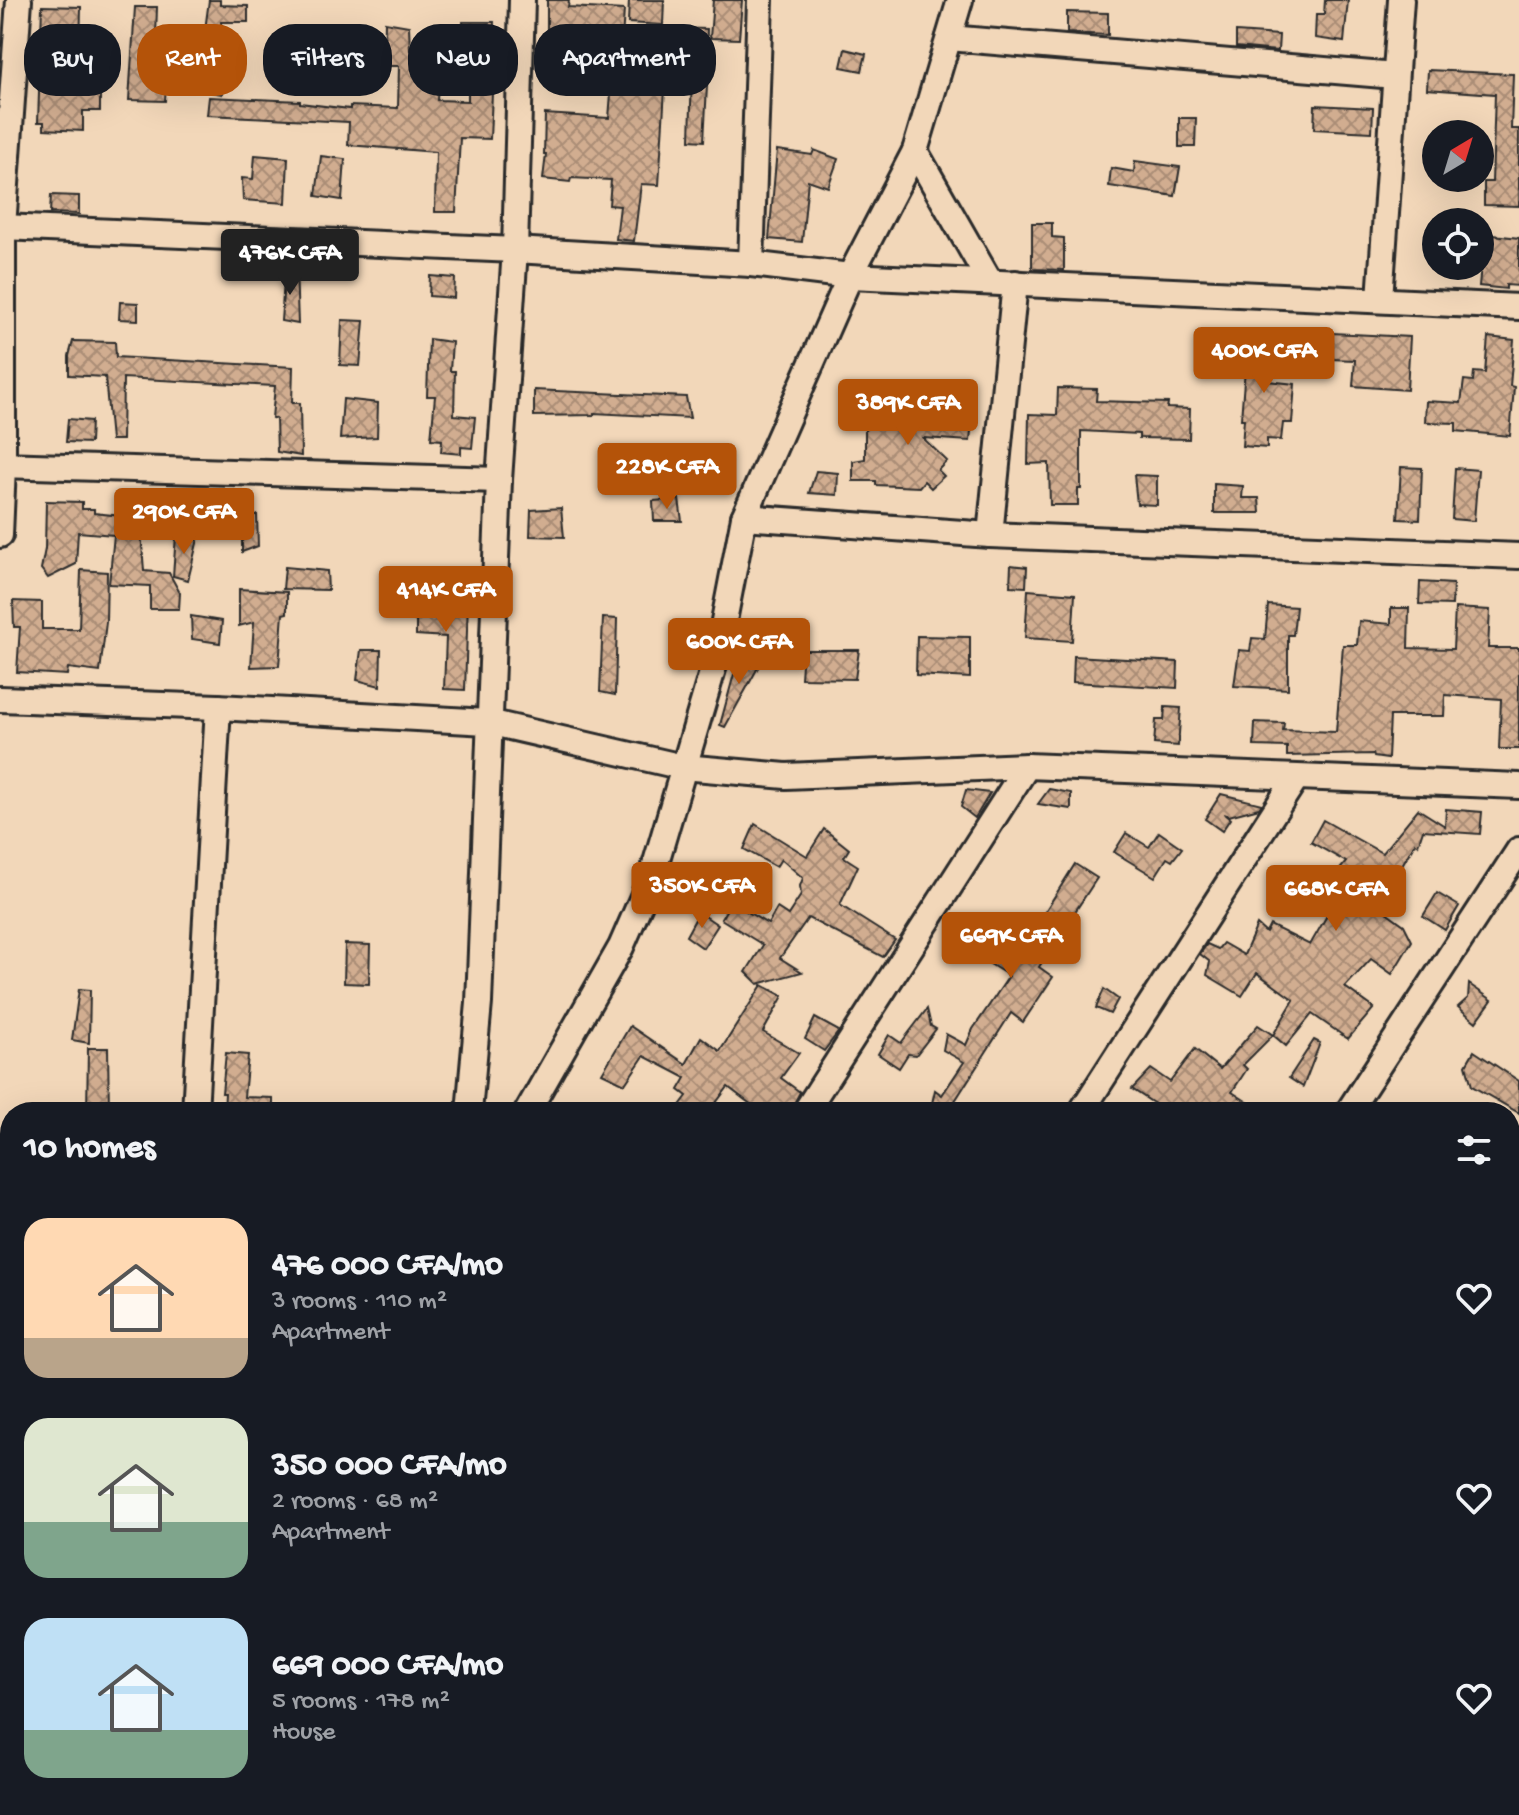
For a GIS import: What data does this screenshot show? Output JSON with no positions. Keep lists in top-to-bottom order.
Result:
{
  "north": "top right",
  "page": {
    "chip": [
      "Buy",
      "Rent",
      "Filters",
      "New",
      "Apartment"
    ],
    "price": [
      "476K CFA",
      "400K CFA",
      "389K CFA",
      "228K CFA",
      "290K CFA",
      "414K CFA",
      "600K CFA",
      "350K CFA",
      "668K CFA",
      "669K CFA"
    ],
    "heading": "10 homes",
    "list": [
      {
        "name": "476 000 CFA/mo",
        "note": "3 rooms · 110 m² · Apartment"
      },
      {
        "name": "350 000 CFA/mo",
        "note": "2 rooms · 68 m² · Apartment"
      },
      {
        "name": "669 000 CFA/mo",
        "note": "5 rooms · 178 m² · House"
      }
    ]
  }
}
